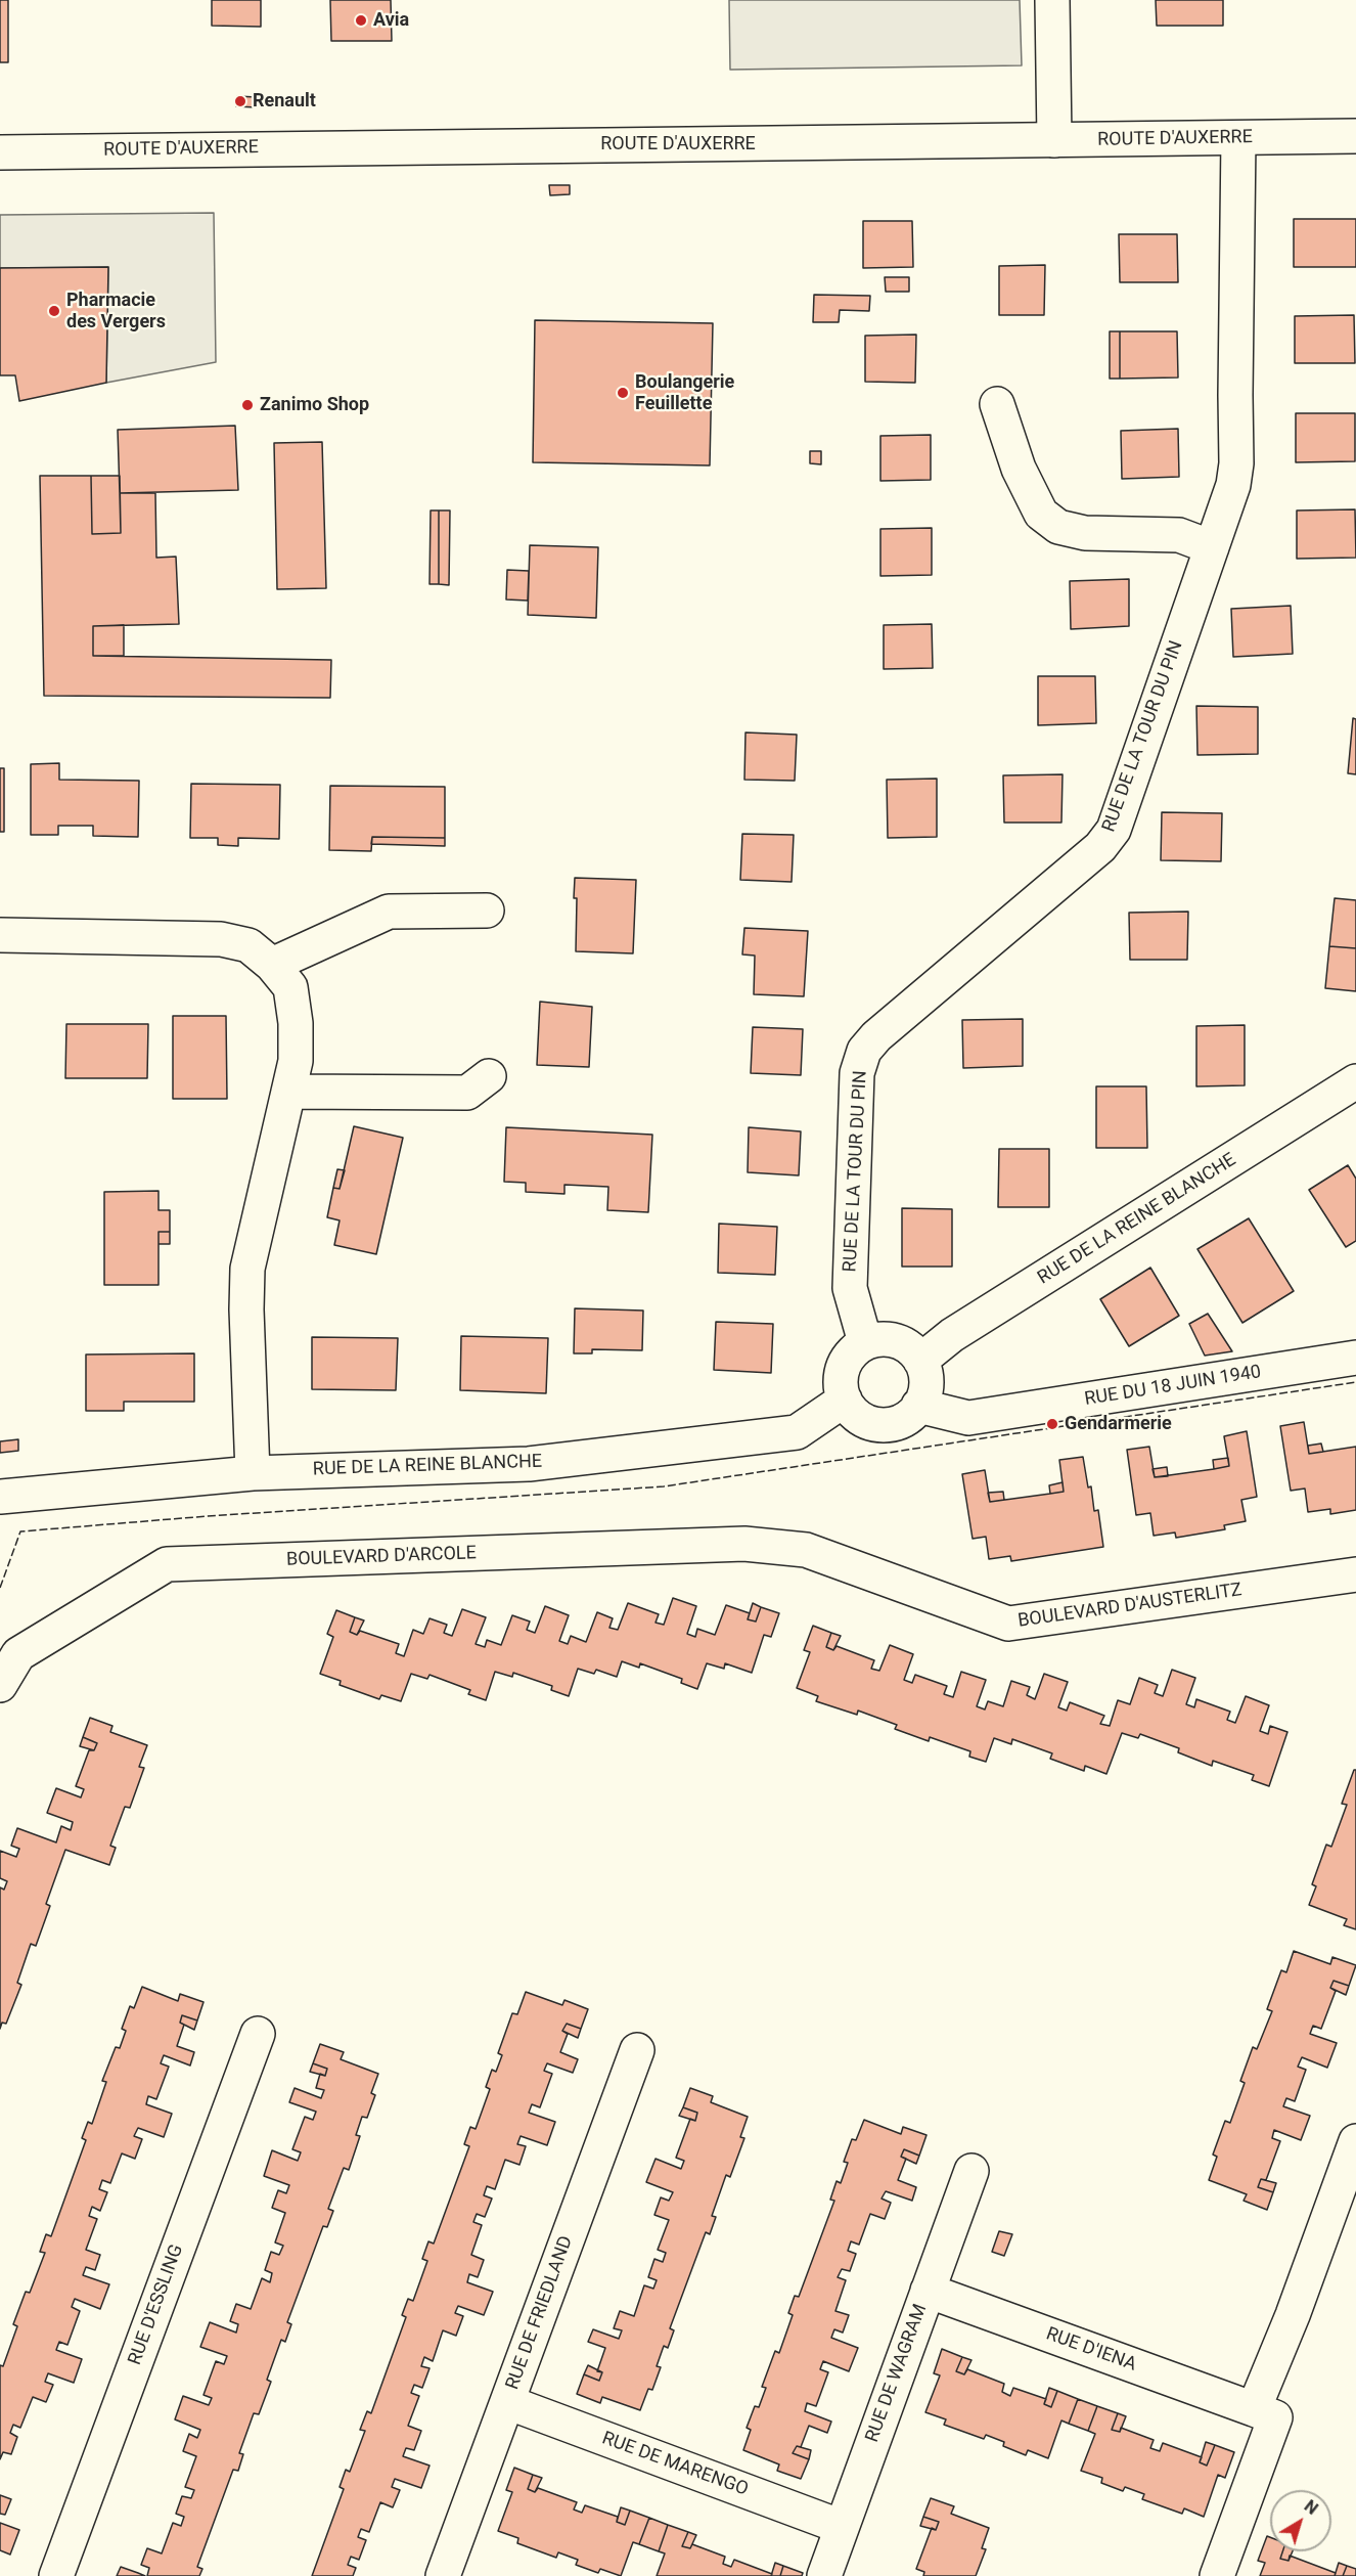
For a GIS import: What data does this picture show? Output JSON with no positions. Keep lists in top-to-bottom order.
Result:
{
  "streets": {
    "street": [
      "ROUTE D'AUXERRE",
      "RUE DE LA TOUR DU PIN",
      "RUE DE LA REINE BLANCHE",
      "RUE DU 18 JUIN 1940",
      "BOULEVARD D'ARCOLE",
      "BOULEVARD D'AUSTERLITZ",
      "RUE D'ESSLING",
      "RUE DE FRIEDLAND",
      "RUE D'IENA",
      "RUE DE WAGRAM",
      "RUE DE MARENGO"
    ]
  },
  "crossings": [
    ["ROUTE D'AUXERRE", "RUE DE LA TOUR DU PIN"],
    ["RUE DE LA TOUR DU PIN", "RUE DE LA REINE BLANCHE"],
    ["RUE DE LA TOUR DU PIN", "RUE DU 18 JUIN 1940"],
    ["RUE DE LA REINE BLANCHE", "RUE DU 18 JUIN 1940"],
    ["BOULEVARD D'ARCOLE", "BOULEVARD D'AUSTERLITZ"],
    ["RUE DE FRIEDLAND", "RUE DE MARENGO"],
    ["RUE D'IENA", "RUE DE WAGRAM"],
    ["RUE DE WAGRAM", "RUE DE MARENGO"]
  ],
  "places": [
    "Avia",
    "Renault",
    "Pharmacie des Vergers",
    "Boulangerie Feuillette",
    "Zanimo Shop",
    "Gendarmerie"
  ],
  "north": "top right"
}
